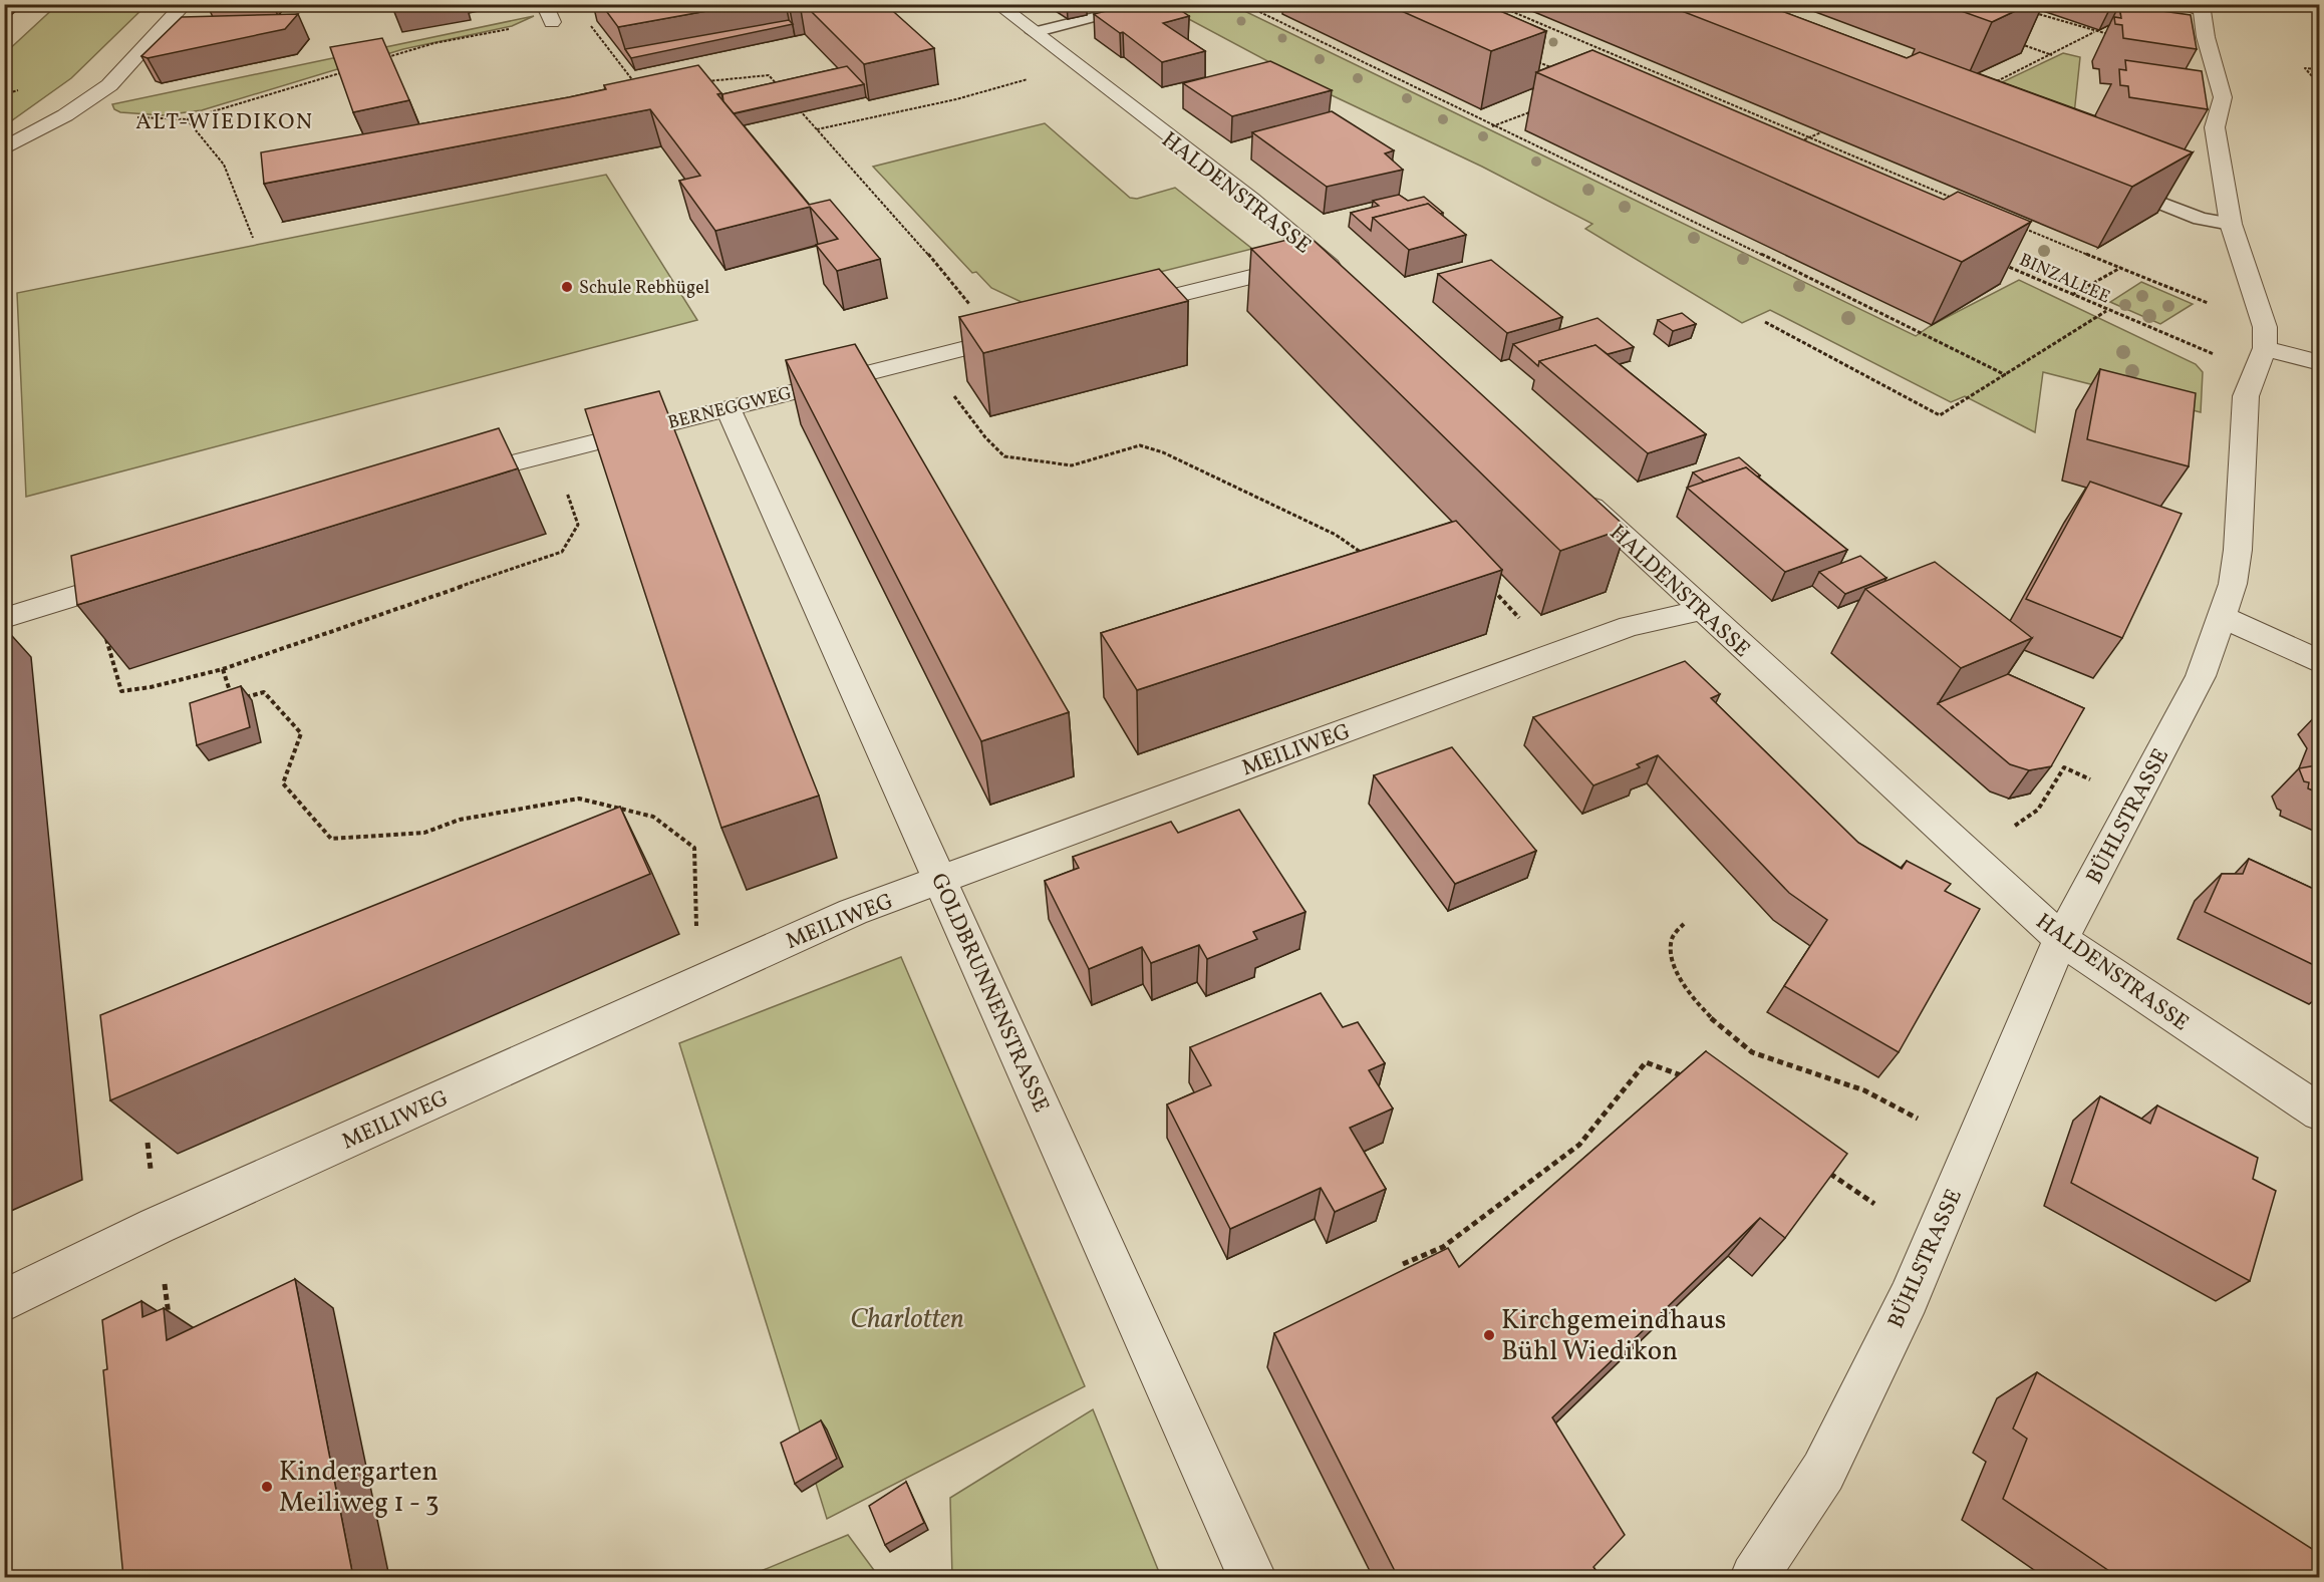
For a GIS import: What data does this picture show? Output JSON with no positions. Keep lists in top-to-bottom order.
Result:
{
  "streets": {
    "street": [
      "HALDENSTRASSE",
      "BERNEGGWEG",
      "MEILIWEG",
      "BÜHLSTRASSE",
      "GOLDBRUNNENSTRASSE"
    ],
    "path": ["BINZALLEE"]
  },
  "crossings": [
    ["HALDENSTRASSE", "MEILIWEG"],
    ["HALDENSTRASSE", "BÜHLSTRASSE"],
    ["BERNEGGWEG", "GOLDBRUNNENSTRASSE"],
    ["MEILIWEG", "GOLDBRUNNENSTRASSE"]
  ],
  "districts": ["ALT-WIEDIKON"],
  "parks": ["Charlotten"],
  "places": ["Schule Rebhügel", "Kirchgemeindhaus Bühl Wiedikon", "Kindergarten Meiliweg 1 - 3"]
}
